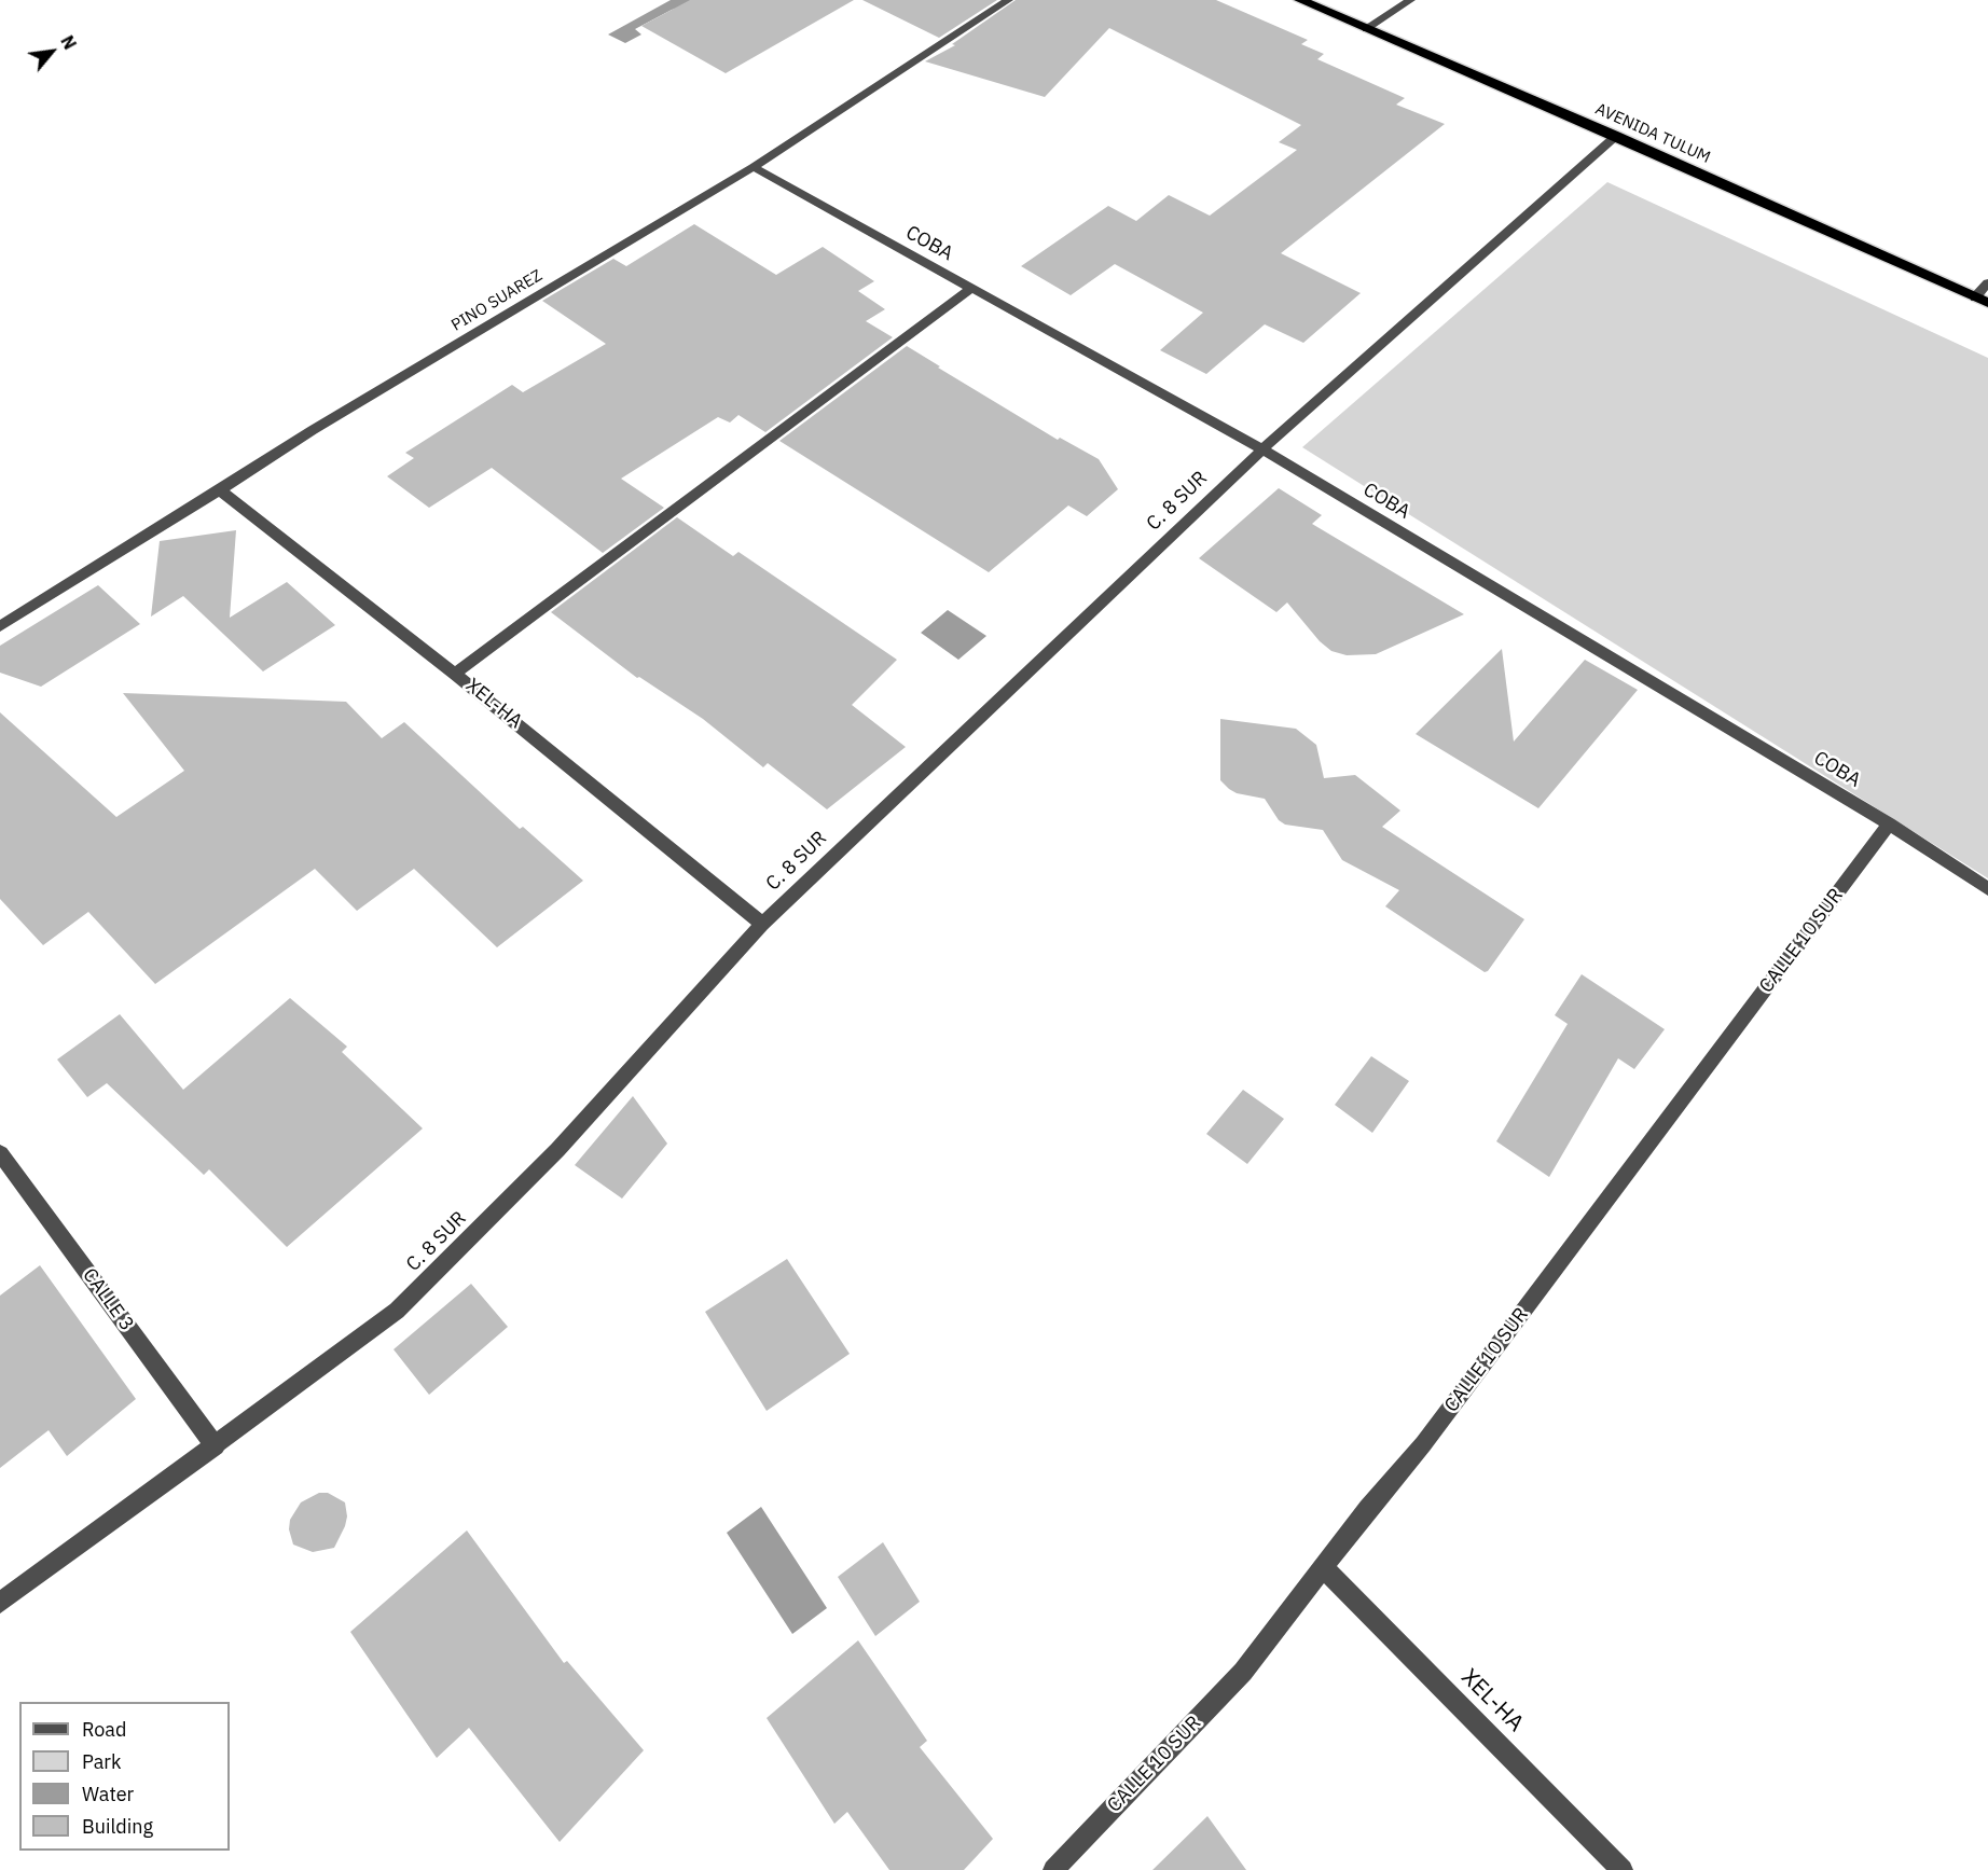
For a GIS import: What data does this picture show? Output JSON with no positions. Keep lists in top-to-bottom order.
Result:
{
  "streets": {
    "highway": ["AVENIDA TULUM"],
    "street": [
      "COBA",
      "PINO SUAREZ",
      "C. 8 SUR",
      "XEL-HA",
      "CALLE 10 SUR",
      "CALLE 3"
    ]
  },
  "crossings": [
    ["AVENIDA TULUM", "C. 8 SUR"],
    ["COBA", "PINO SUAREZ"],
    ["COBA", "C. 8 SUR"],
    ["COBA", "CALLE 10 SUR"],
    ["PINO SUAREZ", "XEL-HA"],
    ["C. 8 SUR", "XEL-HA"],
    ["C. 8 SUR", "CALLE 3"],
    ["XEL-HA", "CALLE 10 SUR"]
  ],
  "legend": [
    "Road",
    "Park",
    "Water",
    "Building"
  ],
  "north": "top right"
}
